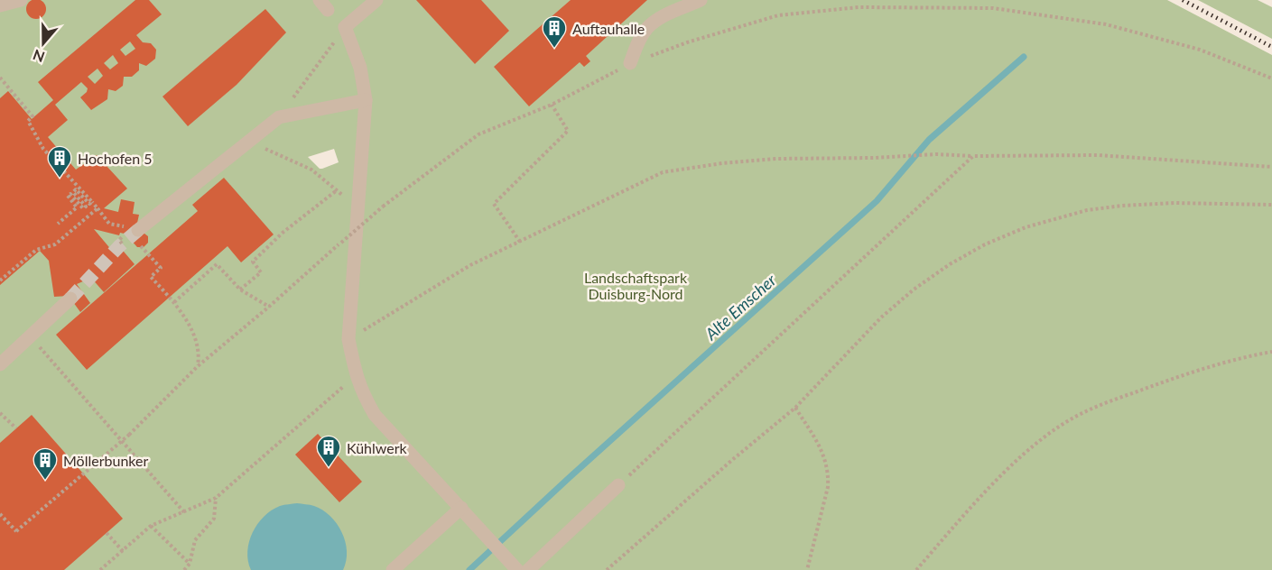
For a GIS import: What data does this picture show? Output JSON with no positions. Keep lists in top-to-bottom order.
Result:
{
  "water": ["Alte Emscher"],
  "parks": ["Landschaftspark Duisburg-Nord"],
  "places": {
    "building": [
      "Auftauhalle",
      "Hochofen 5",
      "Kühlwerk",
      "Möllerbunker"
    ]
  },
  "north": "bottom"
}
